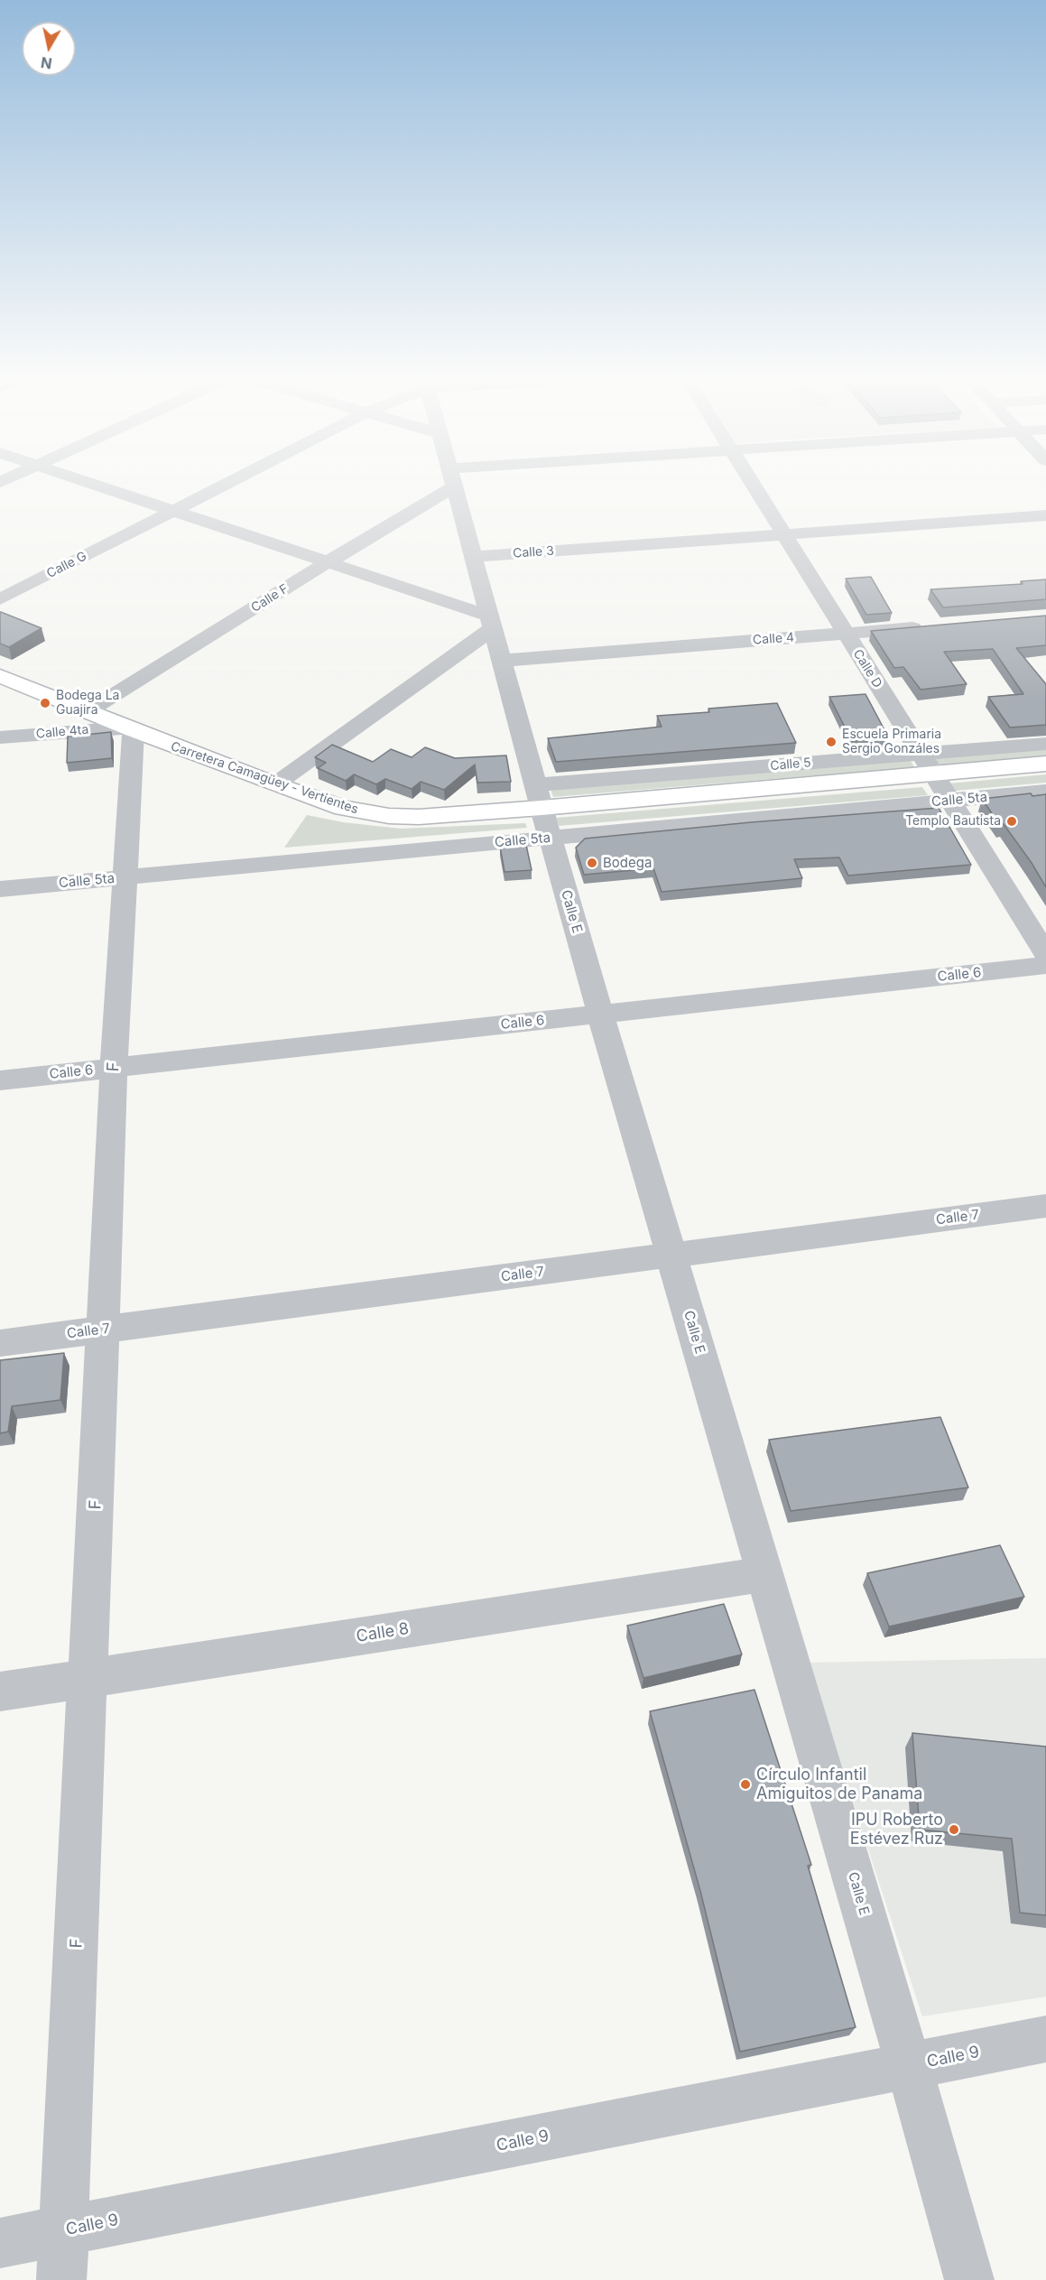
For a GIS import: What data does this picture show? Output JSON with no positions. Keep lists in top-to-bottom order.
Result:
{
  "streets": {
    "main road": ["Calle 5", "Carretera Camagüey - Vertientes"],
    "street": [
      "Calle 3",
      "Calle G",
      "Calle F",
      "Calle 4",
      "Calle D",
      "Calle 4ta",
      "Calle 5ta",
      "Calle E",
      "Calle 6",
      "F",
      "Calle 7",
      "Calle 8",
      "Calle 9"
    ]
  },
  "crossings": [
    ["Calle 3", "Calle D"],
    ["Calle 3", "Calle E"],
    ["Calle F", "Carretera Camagüey - Vertientes"],
    ["Calle 4", "Calle D"],
    ["Calle 4", "Calle E"],
    ["Calle D", "Calle 5"],
    ["Calle D", "Calle 5ta"],
    ["Calle 4ta", "Carretera Camagüey - Vertientes"],
    ["Calle 4ta", "F"],
    ["Calle 5", "Carretera Camagüey - Vertientes"],
    ["Calle 5", "Calle 5ta"],
    ["Calle 5", "Calle E"],
    ["Carretera Camagüey - Vertientes", "Calle 5ta"],
    ["Carretera Camagüey - Vertientes", "Calle E"],
    ["Carretera Camagüey - Vertientes", "F"],
    ["Calle 5ta", "Calle E"],
    ["Calle 5ta", "F"],
    ["Calle E", "Calle 6"],
    ["Calle E", "Calle 7"],
    ["Calle E", "Calle 8"],
    ["Calle E", "Calle 9"],
    ["Calle 6", "F"],
    ["F", "Calle 7"],
    ["F", "Calle 8"],
    ["F", "Calle 9"]
  ],
  "places": [
    "Bodega La Guajira",
    "Escuela Primaria Sergio Gonzáles",
    "Templo Bautista",
    "Bodega",
    "Círculo Infantil Amiguitos de Panama",
    "IPU Roberto Estévez Ruz"
  ],
  "north": "bottom"
}
